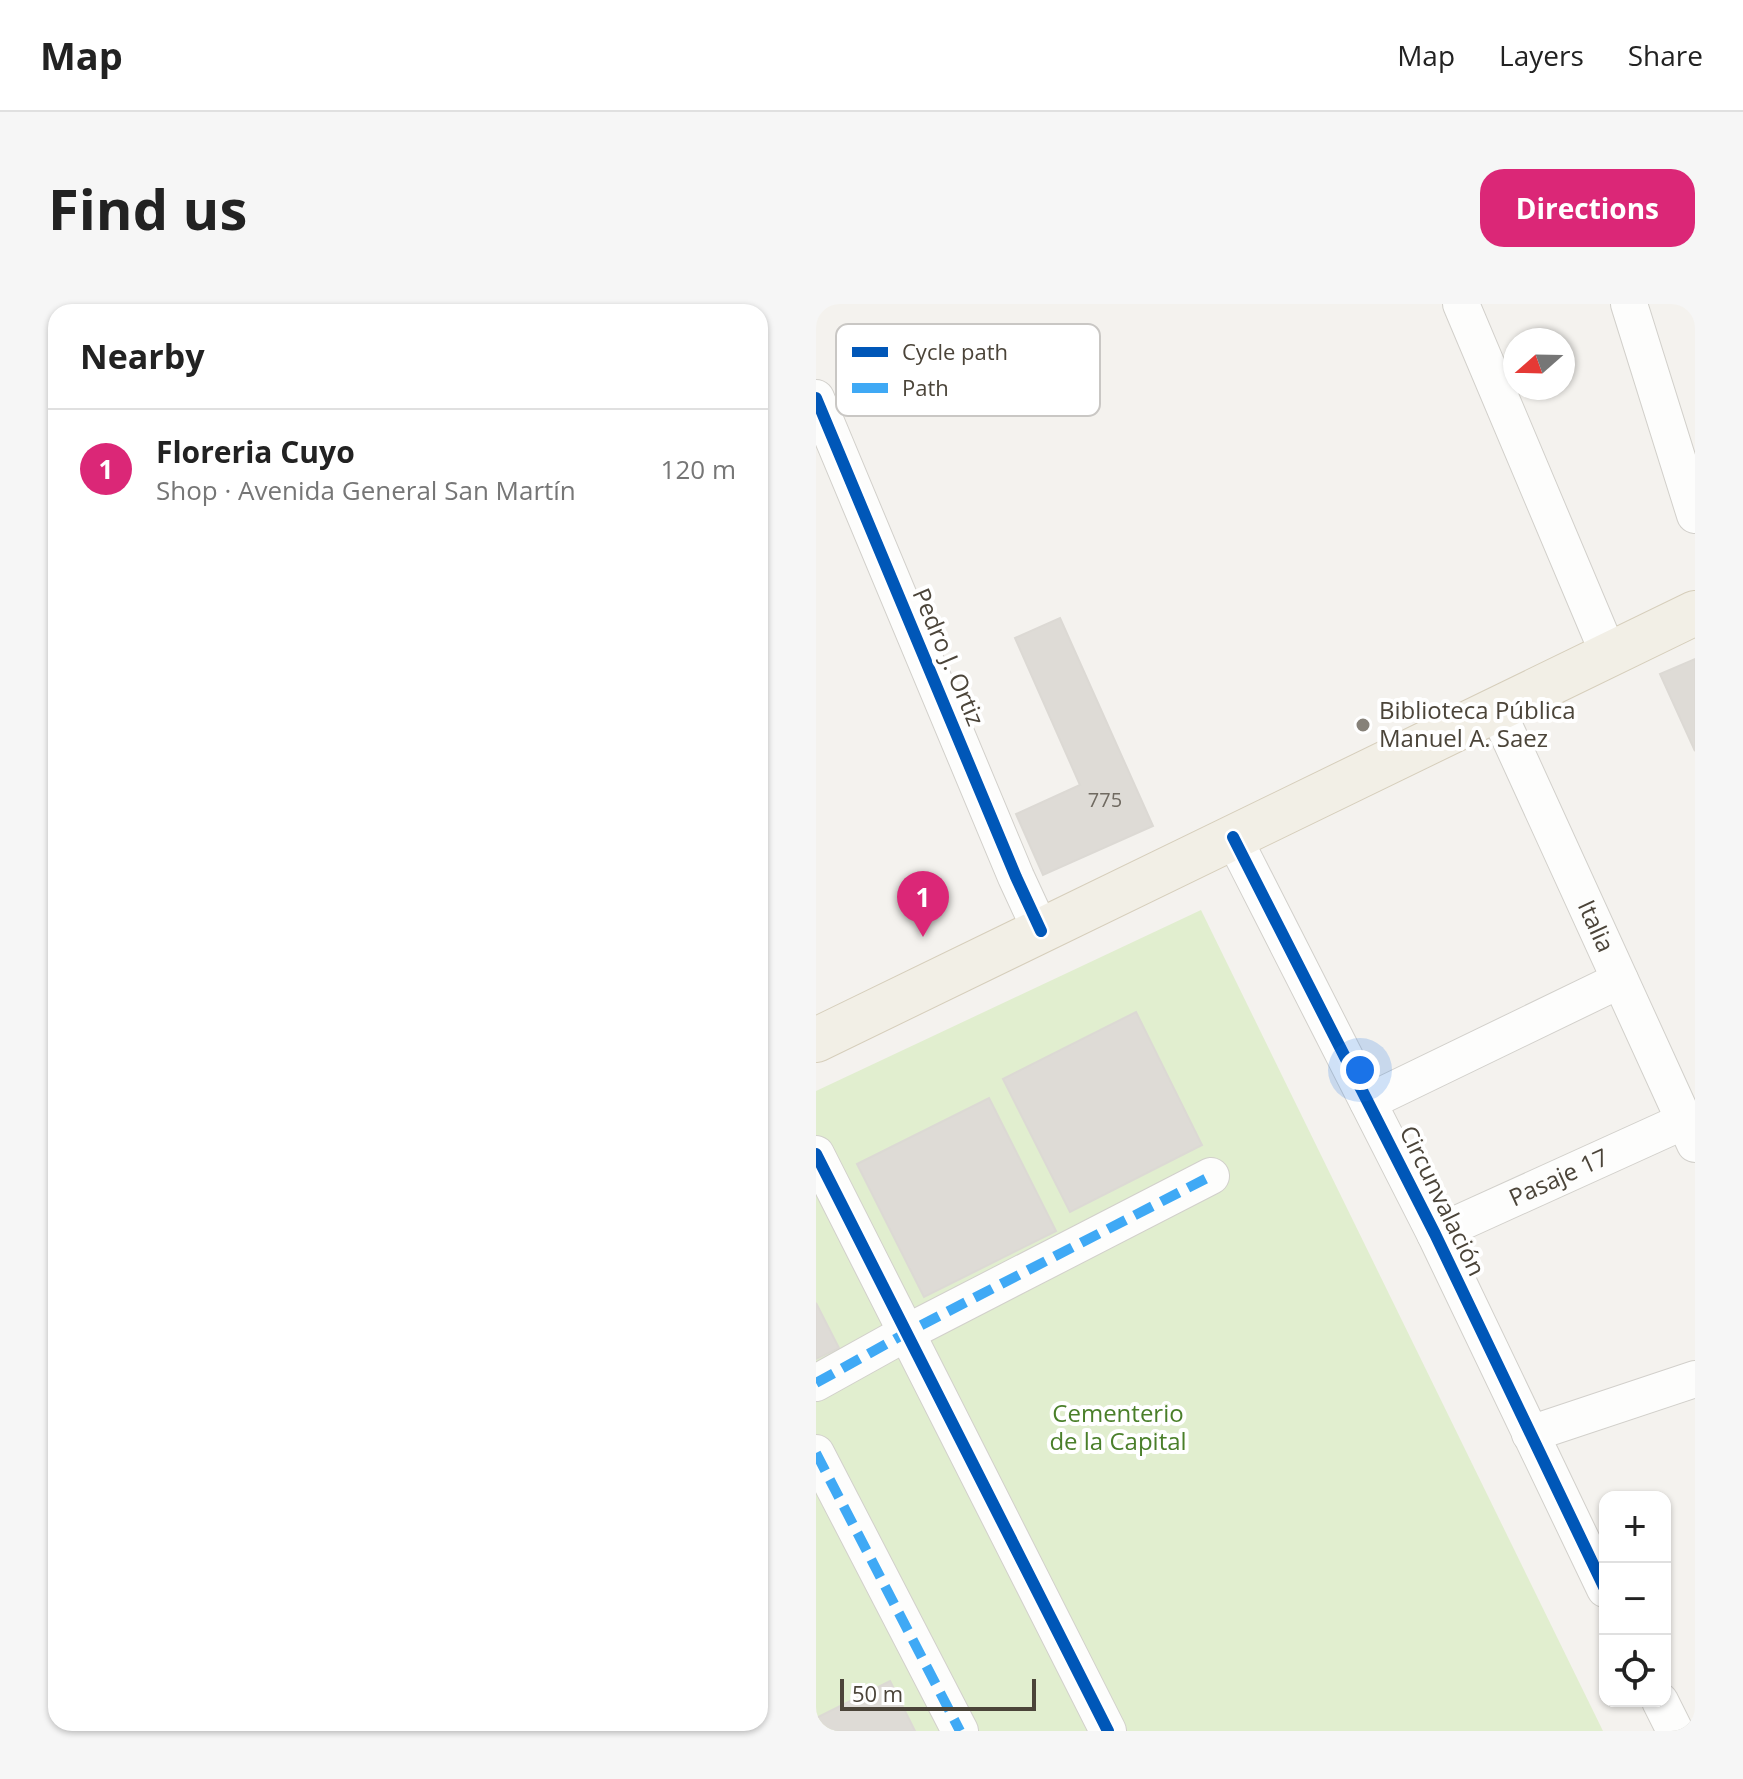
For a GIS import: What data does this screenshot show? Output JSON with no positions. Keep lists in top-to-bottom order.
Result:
{
  "streets": {
    "street": [
      "Pedro J. Ortiz",
      "Italia",
      "Pasaje 17",
      "Circunvalación"
    ]
  },
  "crossings": [
    ["Italia", "Pasaje 17"],
    ["Pasaje 17", "Circunvalación"]
  ],
  "parks": ["Cementerio de la Capital"],
  "places": ["Biblioteca Pública Manuel A. Saez"],
  "house_numbers": ["775"],
  "legend": ["Cycle path", "Path"],
  "scale_bar": "50 m",
  "north": "left",
  "page": {
    "header": "Map",
    "nav": ["Map", "Layers", "Share"],
    "buttons": "Directions",
    "title": "Find us",
    "heading": "Nearby",
    "list": [
      {
        "mark": "1",
        "name": "Floreria Cuyo",
        "note": "Shop · Avenida General San Martín",
        "value": "120 m"
      }
    ],
    "pins": "1",
    "map_buttons": ["+", "−"],
    "scale": "50 m"
  }
}
